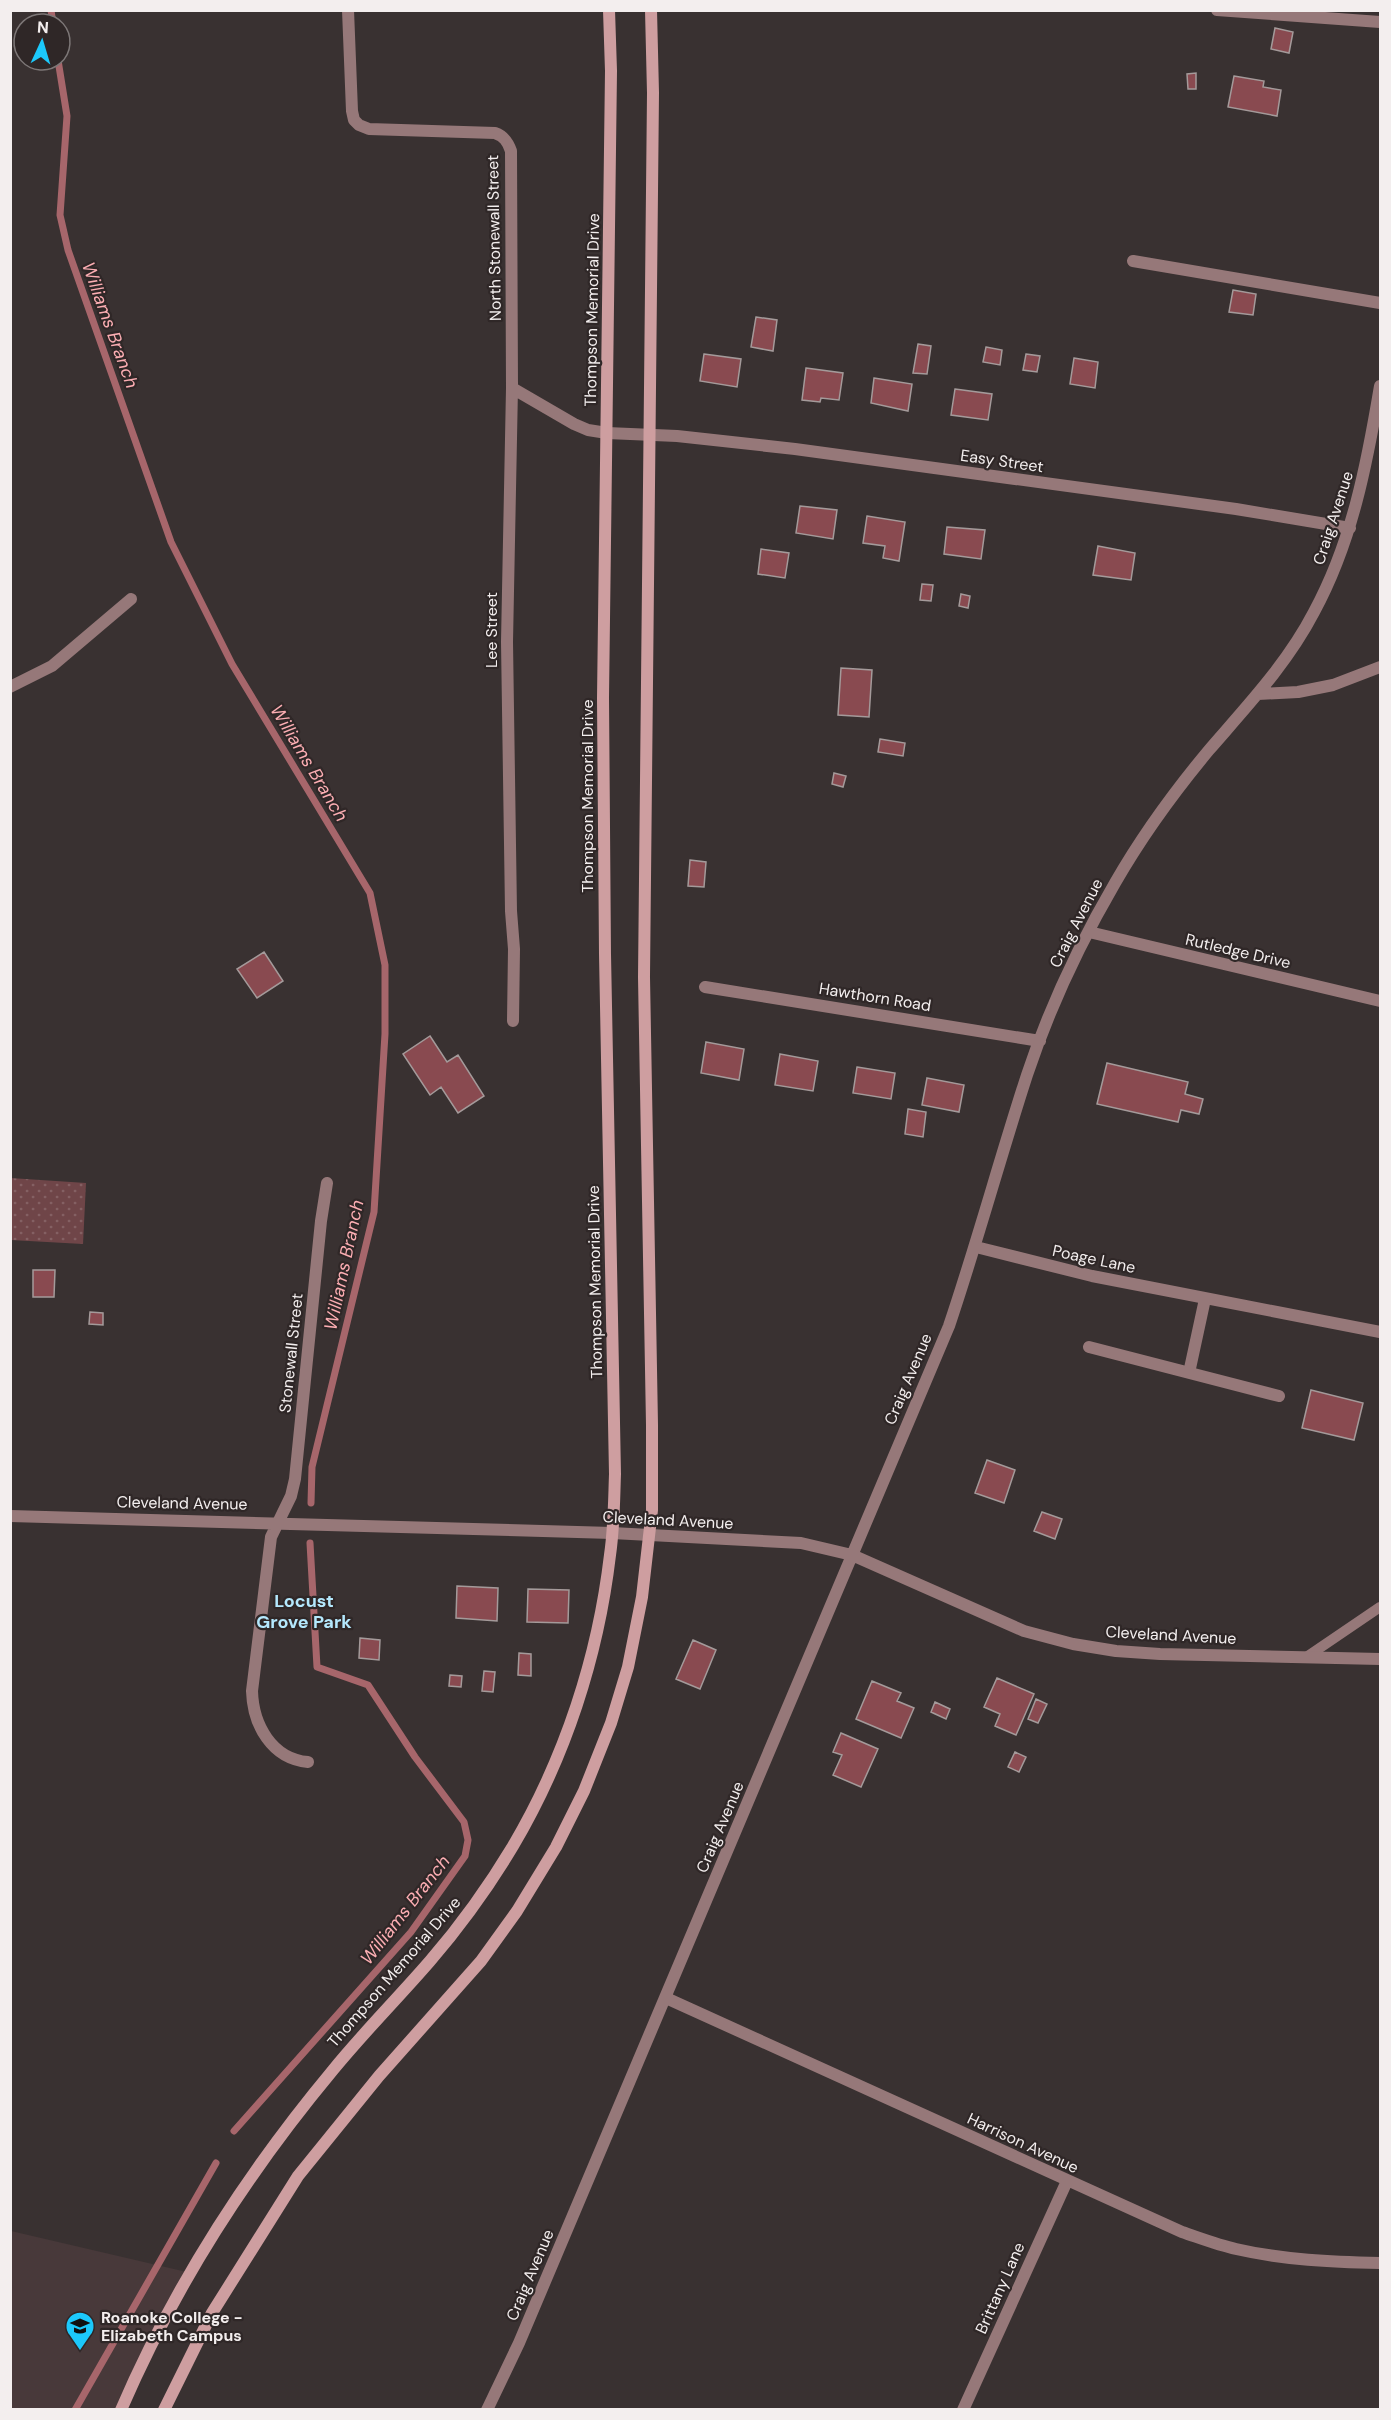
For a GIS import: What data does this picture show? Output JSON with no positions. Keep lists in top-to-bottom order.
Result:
{
  "streets": {
    "main road": ["Thompson Memorial Drive"],
    "street": [
      "North Stonewall Street",
      "Easy Street",
      "Craig Avenue",
      "Lee Street",
      "Rutledge Drive",
      "Hawthorn Road",
      "Poage Lane",
      "Stonewall Street",
      "Cleveland Avenue",
      "Harrison Avenue",
      "Brittany Lane"
    ]
  },
  "crossings": [
    ["North Stonewall Street", "Lee Street"],
    ["Thompson Memorial Drive", "Cleveland Avenue"],
    ["Easy Street", "Craig Avenue"],
    ["Craig Avenue", "Rutledge Drive"],
    ["Craig Avenue", "Hawthorn Road"],
    ["Craig Avenue", "Poage Lane"],
    ["Craig Avenue", "Cleveland Avenue"],
    ["Craig Avenue", "Harrison Avenue"],
    ["Stonewall Street", "Cleveland Avenue"],
    ["Harrison Avenue", "Brittany Lane"]
  ],
  "districts": ["Locust Grove Park"],
  "water": ["Williams Branch"],
  "places": {
    "school or university": ["Roanoke College - Elizabeth Campus"]
  },
  "north": "top"
}
